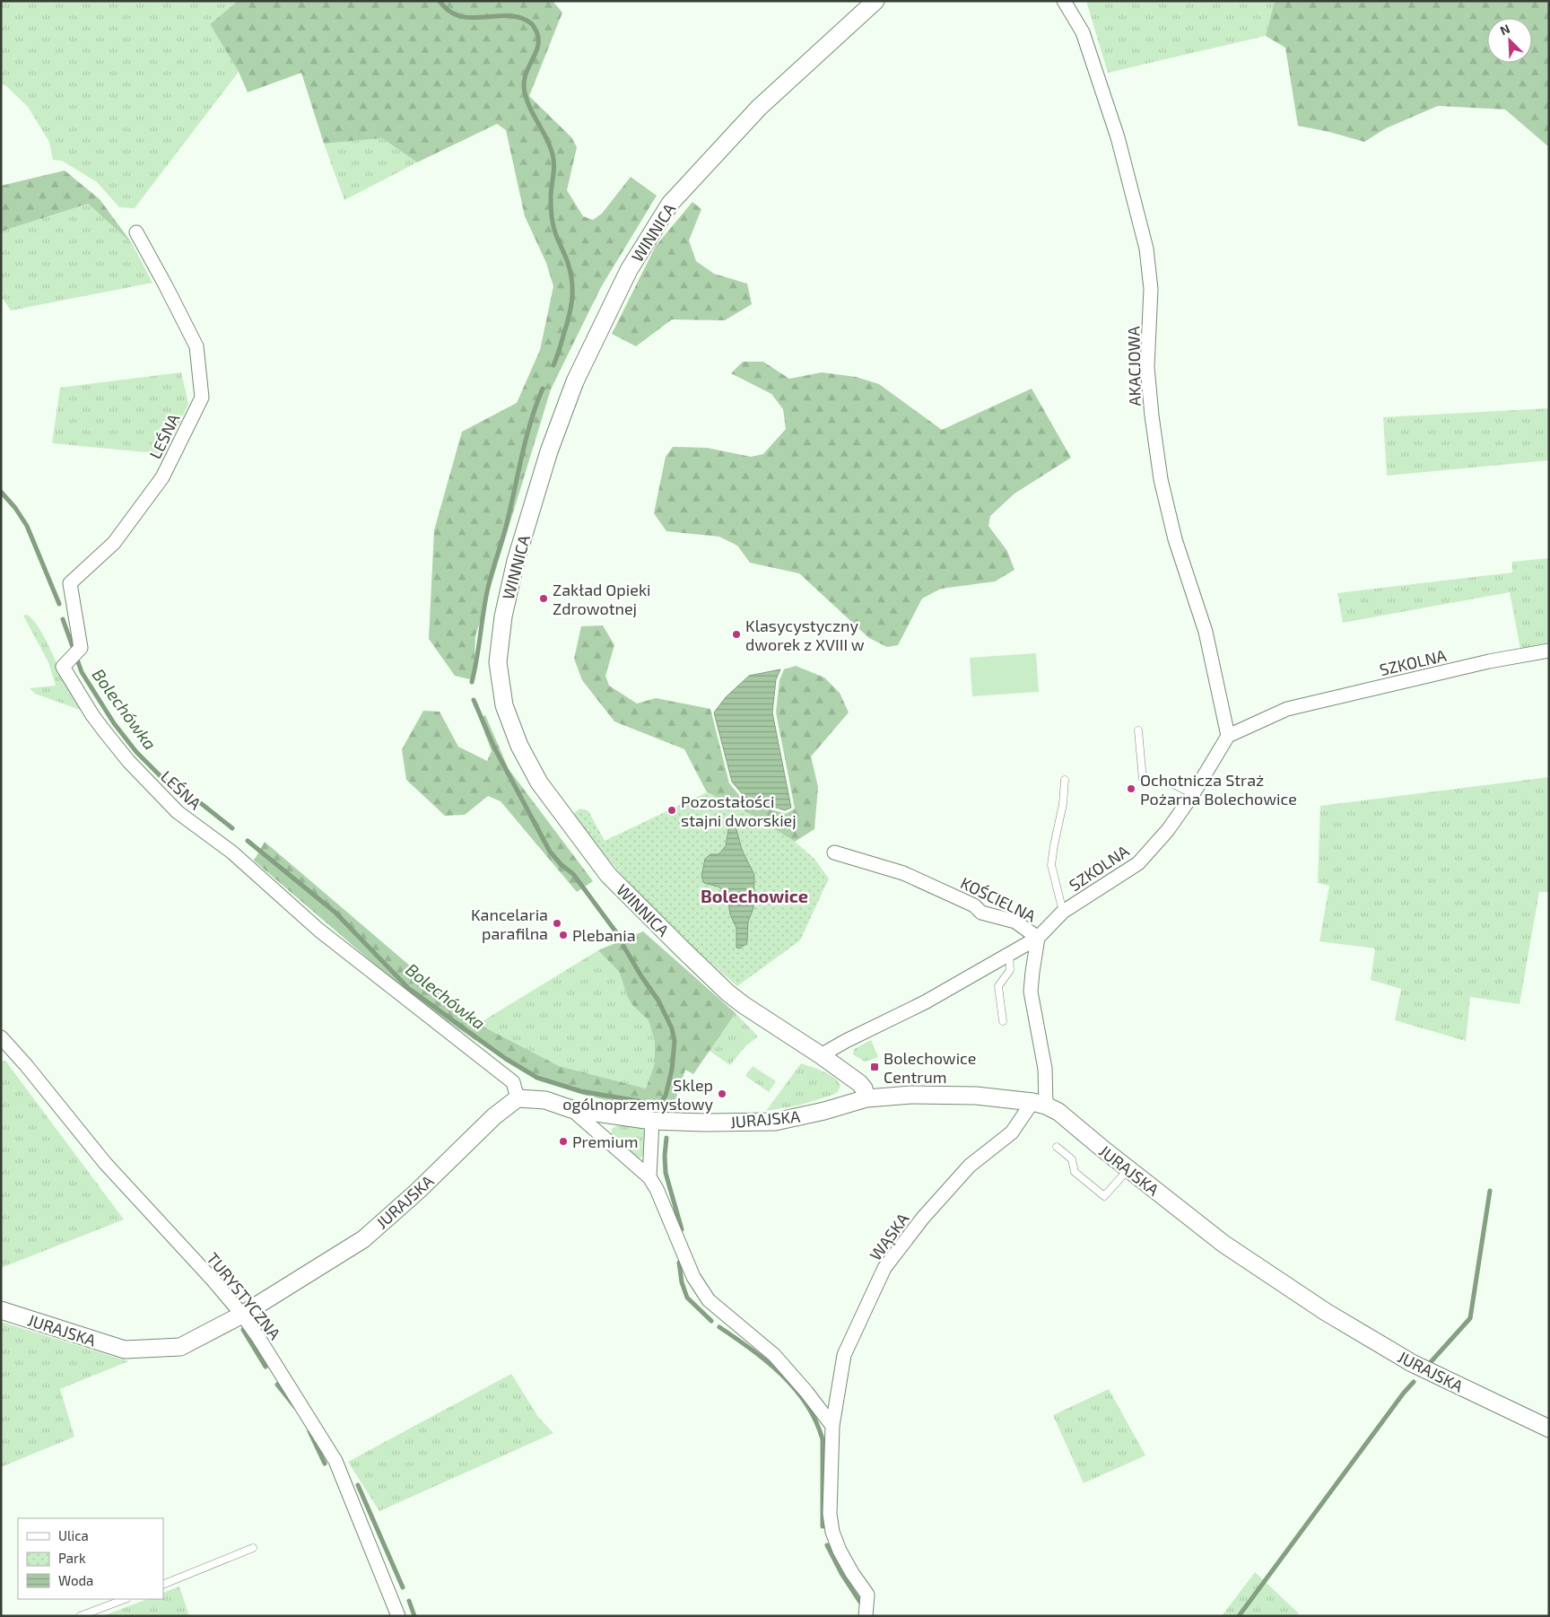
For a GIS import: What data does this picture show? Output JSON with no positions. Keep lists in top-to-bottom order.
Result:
{
  "streets": {
    "street": [
      "WINNICA",
      "AKACJOWA",
      "LEŚNA",
      "SZKOLNA",
      "KOŚCIELNA",
      "JURAJSKA",
      "WĄSKA",
      "TURYSTYCZNA"
    ]
  },
  "crossings": [
    ["WINNICA", "SZKOLNA"],
    ["WINNICA", "JURAJSKA"],
    ["AKACJOWA", "SZKOLNA"],
    ["LEŚNA", "JURAJSKA"],
    ["SZKOLNA", "KOŚCIELNA"],
    ["KOŚCIELNA", "JURAJSKA"],
    ["KOŚCIELNA", "WĄSKA"],
    ["JURAJSKA", "WĄSKA"],
    ["JURAJSKA", "TURYSTYCZNA"]
  ],
  "districts": ["Bolechowice"],
  "water": ["Bolechówka"],
  "places": {
    "other": [
      "Zakład Opieki Zdrowotnej",
      "Klasycystyczny dworek z XVIII w",
      "Ochotnicza Straż Pożarna Bolechowice",
      "Pozostałości stajni dworskiej",
      "Kancelaria parafilna",
      "Plebania",
      "Sklep ogólnoprzemysłowy",
      "Premium"
    ],
    "transit": ["Bolechowice Centrum"]
  },
  "legend": ["Ulica", "Park", "Woda"],
  "north": "top left"
}
